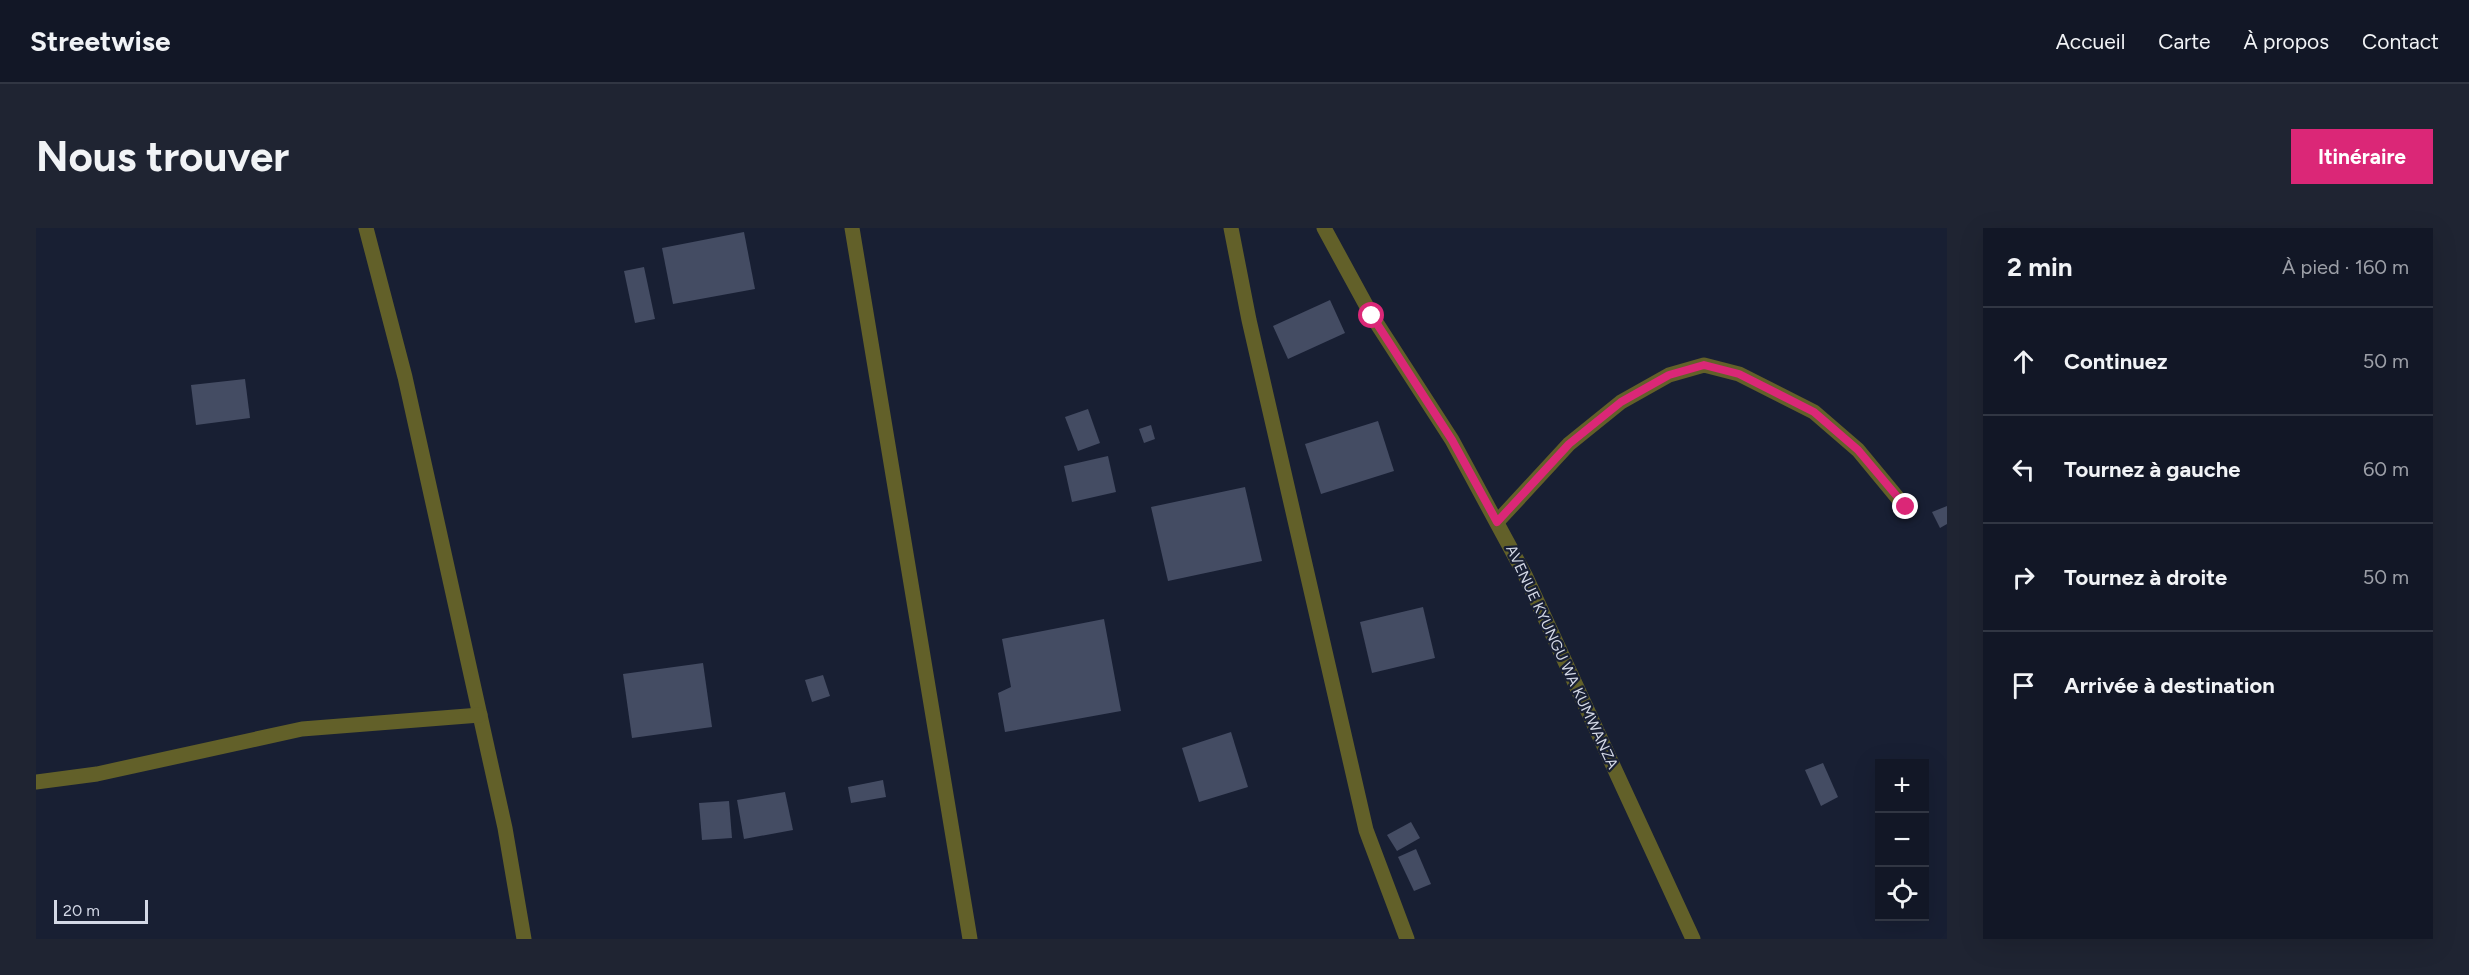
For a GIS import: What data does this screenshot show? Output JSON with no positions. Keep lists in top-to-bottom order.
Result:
{
  "streets": {
    "street": ["AVENUE KYUNGU WA KUMWANZA"]
  },
  "scale_bar": "20 m",
  "page": {
    "header": "Streetwise",
    "nav": [
      "Accueil",
      "Carte",
      "À propos",
      "Contact"
    ],
    "buttons": "Itinéraire",
    "title": "Nous trouver",
    "heading": ["2 min", "À pied · 160 m"],
    "list": [
      ["Continuez", "50 m"],
      ["Tournez à gauche", "60 m"],
      ["Tournez à droite", "50 m"],
      "Arrivée à destination"
    ],
    "map_buttons": ["+", "−"],
    "scale": "20 m"
  }
}
